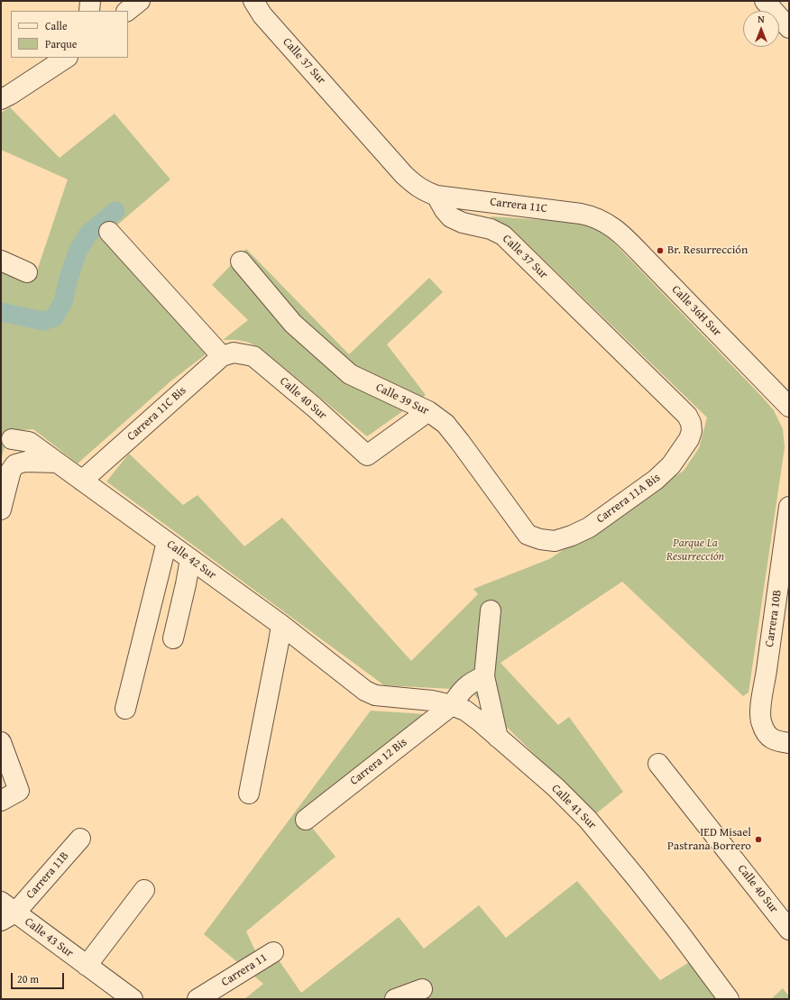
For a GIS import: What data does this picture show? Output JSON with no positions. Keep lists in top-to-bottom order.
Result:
{
  "streets": {
    "street": [
      "Calle 37 Sur",
      "Carrera 11C",
      "Calle 36H Sur",
      "Calle 40 Sur",
      "Calle 39 Sur",
      "Carrera 11C Bis",
      "Carrera 11A Bis",
      "Calle 42 Sur",
      "Carrera 10B",
      "Carrera 12 Bis",
      "Calle 41 Sur",
      "Carrera 11B",
      "Calle 43 Sur",
      "Carrera 11"
    ]
  },
  "crossings": [
    ["Calle 37 Sur", "Carrera 11C"],
    ["Calle 37 Sur", "Carrera 11A Bis"],
    ["Carrera 11C", "Calle 36H Sur"],
    ["Calle 40 Sur", "Calle 39 Sur"],
    ["Calle 40 Sur", "Carrera 11C Bis"],
    ["Calle 39 Sur", "Carrera 11A Bis"],
    ["Carrera 11C Bis", "Calle 42 Sur"],
    ["Calle 42 Sur", "Calle 41 Sur"],
    ["Carrera 12 Bis", "Calle 41 Sur"],
    ["Carrera 11B", "Calle 43 Sur"]
  ],
  "parks": ["Parque La Resurrección"],
  "places": ["Br. Resurrección", "IED Misael Pastrana Borrero"],
  "legend": ["Calle", "Parque"],
  "scale_bar": "20 m",
  "north": "top"
}
